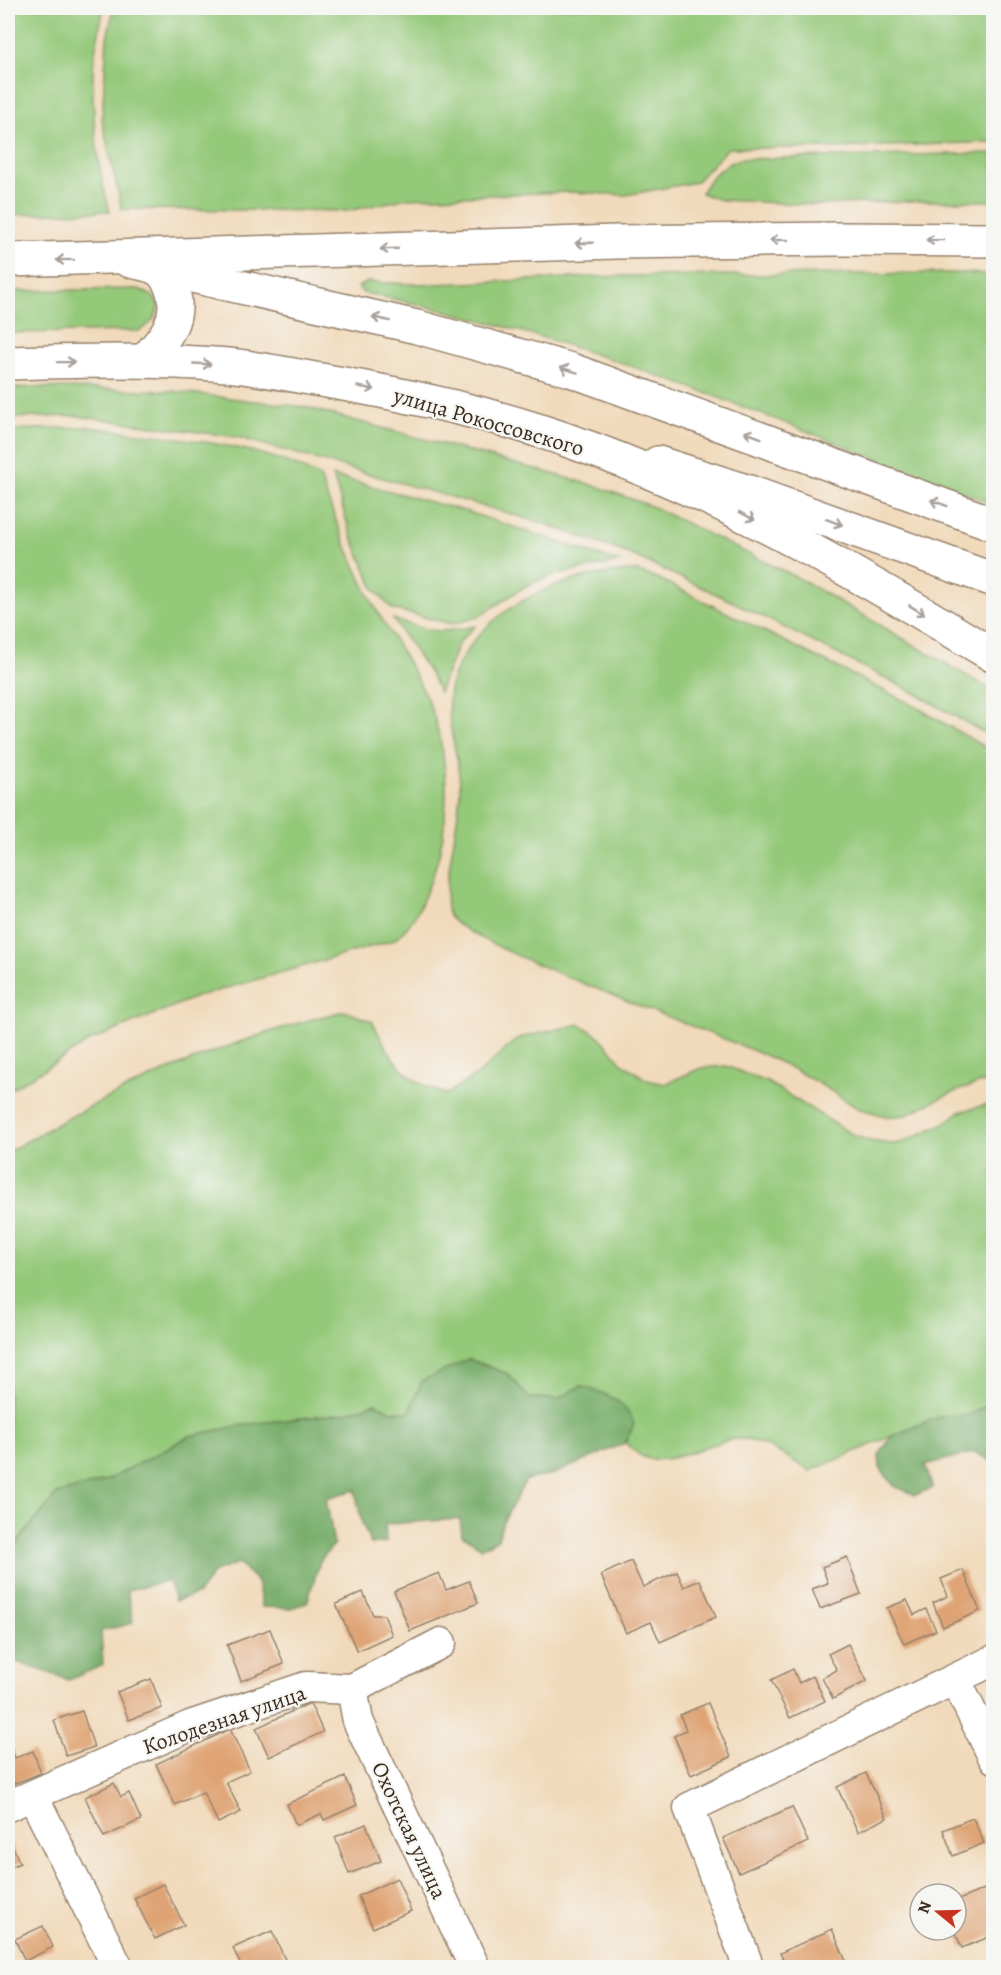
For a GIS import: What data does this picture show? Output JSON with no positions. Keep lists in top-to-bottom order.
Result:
{
  "streets": {
    "main road": ["улица Рокоссовского"],
    "street": ["Колодезная улица", "Охотская улица"]
  },
  "crossings": [
    ["Колодезная улица", "Охотская улица"]
  ],
  "north": "left"
}
